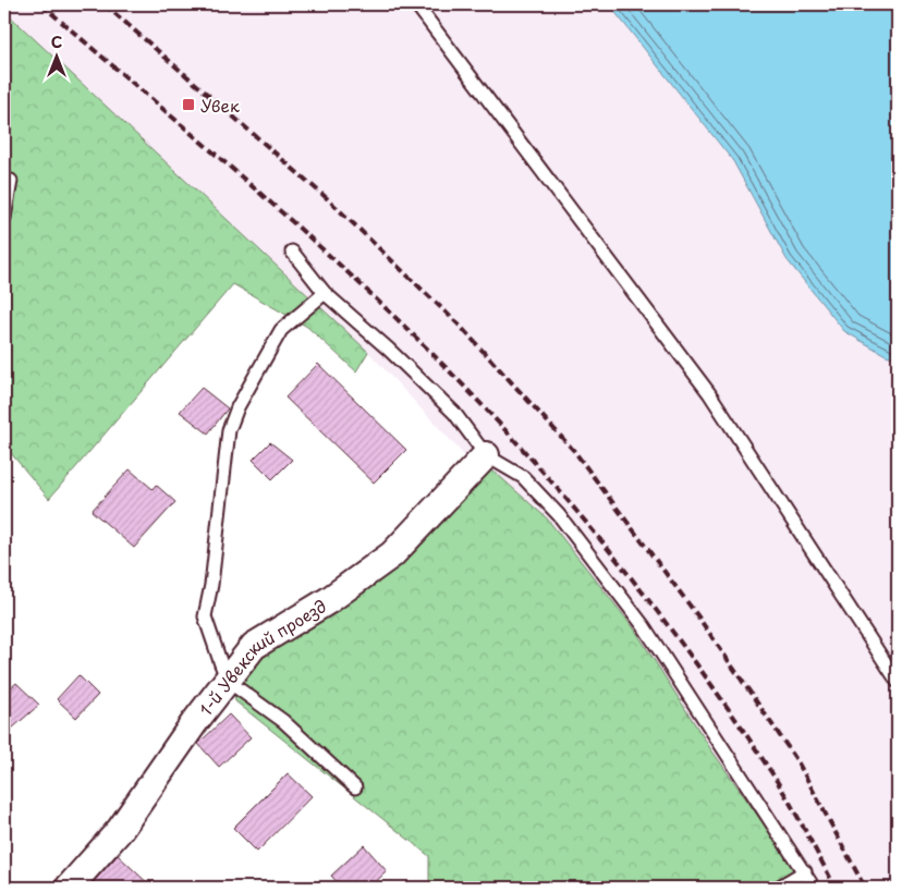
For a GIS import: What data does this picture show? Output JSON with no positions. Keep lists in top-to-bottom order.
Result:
{
  "streets": {
    "street": ["1-й Увекский проезд"]
  },
  "places": {
    "transit": ["Увек"]
  },
  "north": "top"
}
